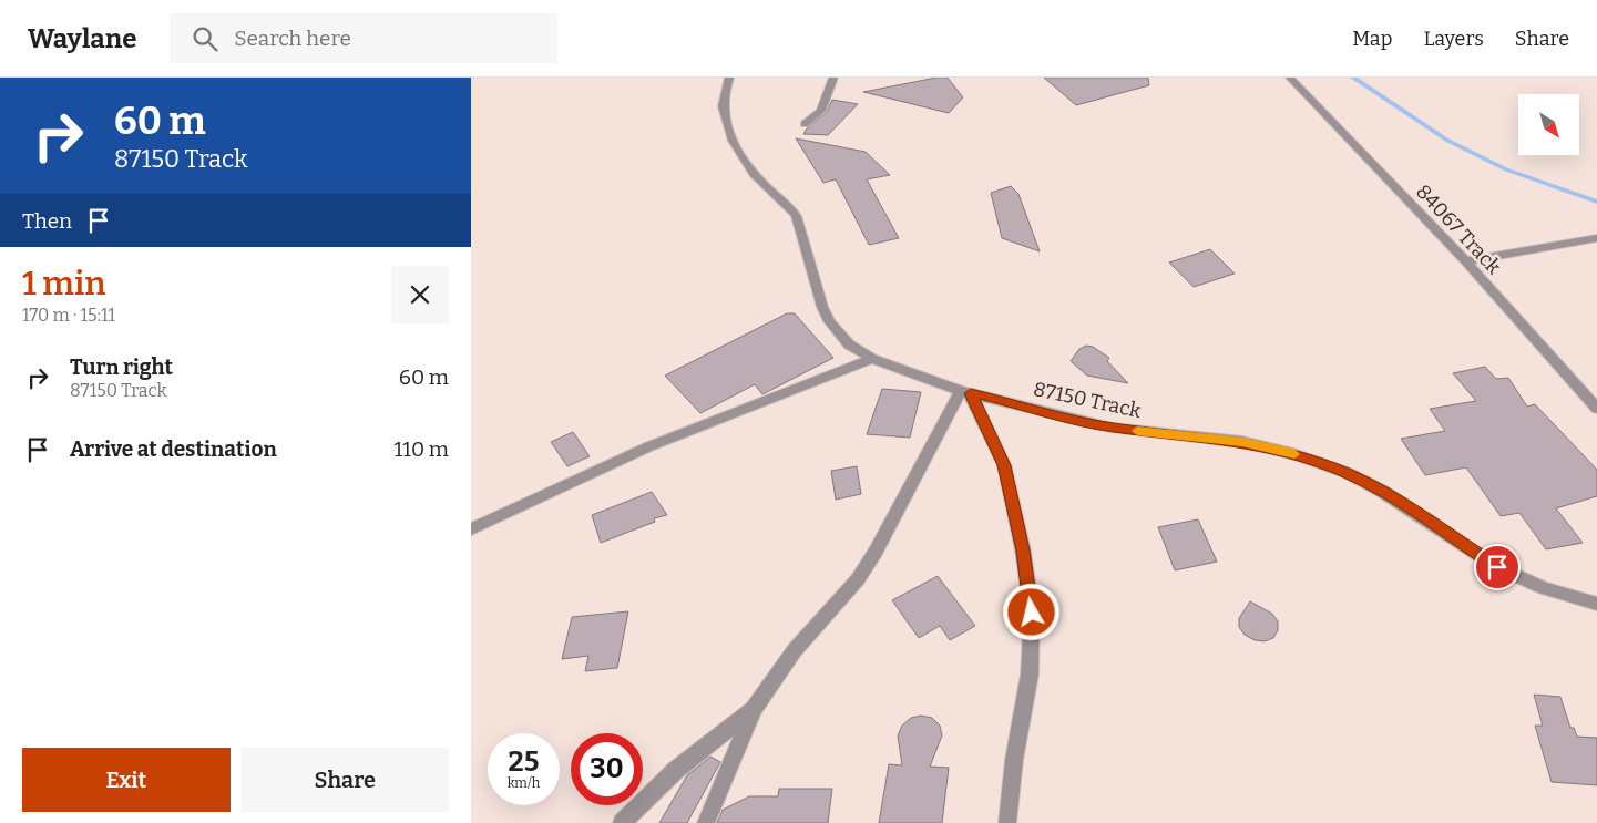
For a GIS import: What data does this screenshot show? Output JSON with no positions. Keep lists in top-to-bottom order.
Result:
{
  "streets": {
    "street": ["84067 Track", "87150 Track"]
  },
  "north": "bottom right",
  "page": {
    "header": "Waylane",
    "search": "Search here",
    "nav": ["Map", "Layers", "Share"],
    "turn": ["60 m", "87150 Track"],
    "then": "Then",
    "heading": ["1 min", "170 m · 15:11"],
    "list": [
      {
        "name": "Turn right",
        "note": "87150 Track",
        "value": "60 m"
      },
      {
        "name": "Arrive at destination",
        "value": "110 m"
      }
    ],
    "speed": "25 km/h",
    "limit": "30",
    "buttons": ["Exit", "Share"]
  }
}
